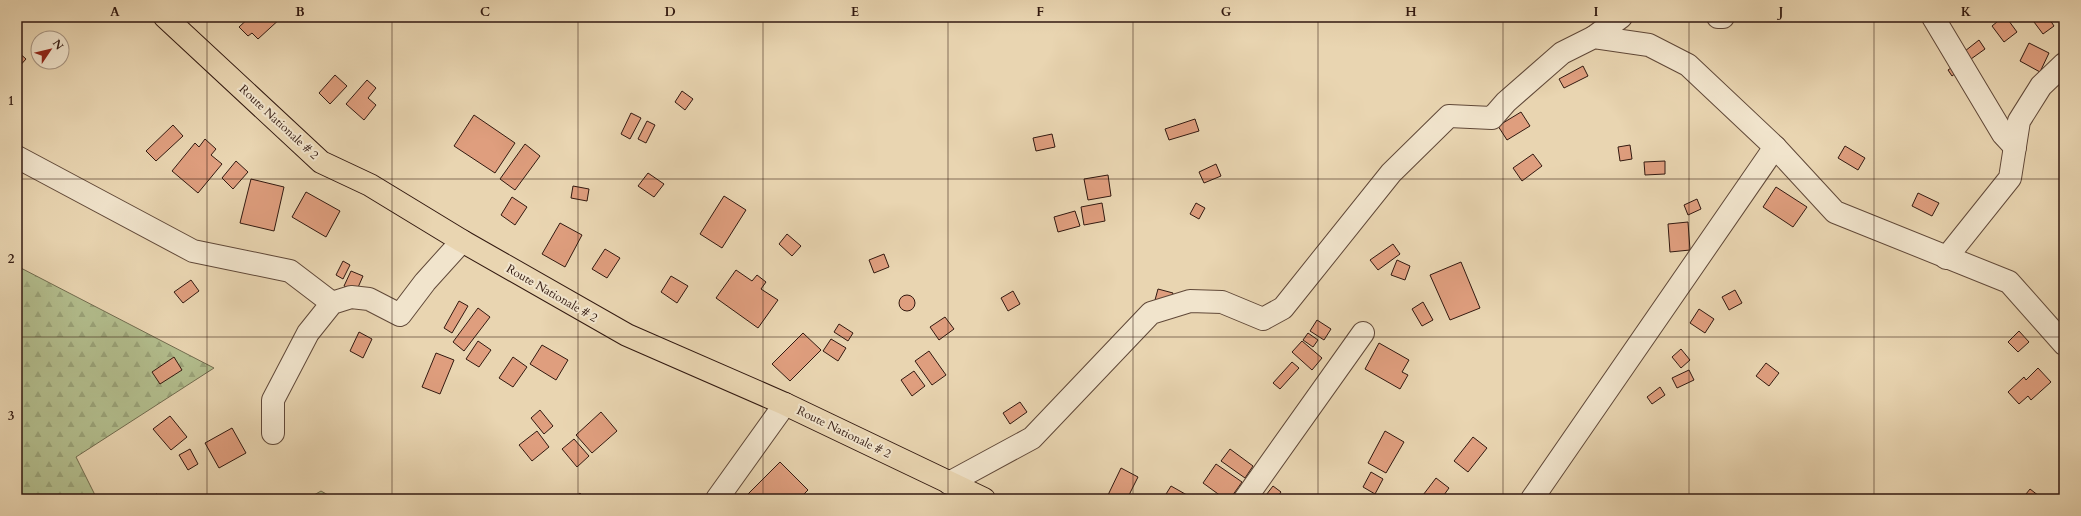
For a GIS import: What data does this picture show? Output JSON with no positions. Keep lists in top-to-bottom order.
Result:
{
  "streets": {
    "main road": ["Route Nationale # 2"]
  },
  "north": "top right",
  "grid": {
    "columns": [
      "A",
      "B",
      "C",
      "D",
      "E",
      "F",
      "G",
      "H",
      "I",
      "J",
      "K"
    ],
    "rows": ["1", "2", "3"]
  }
}
